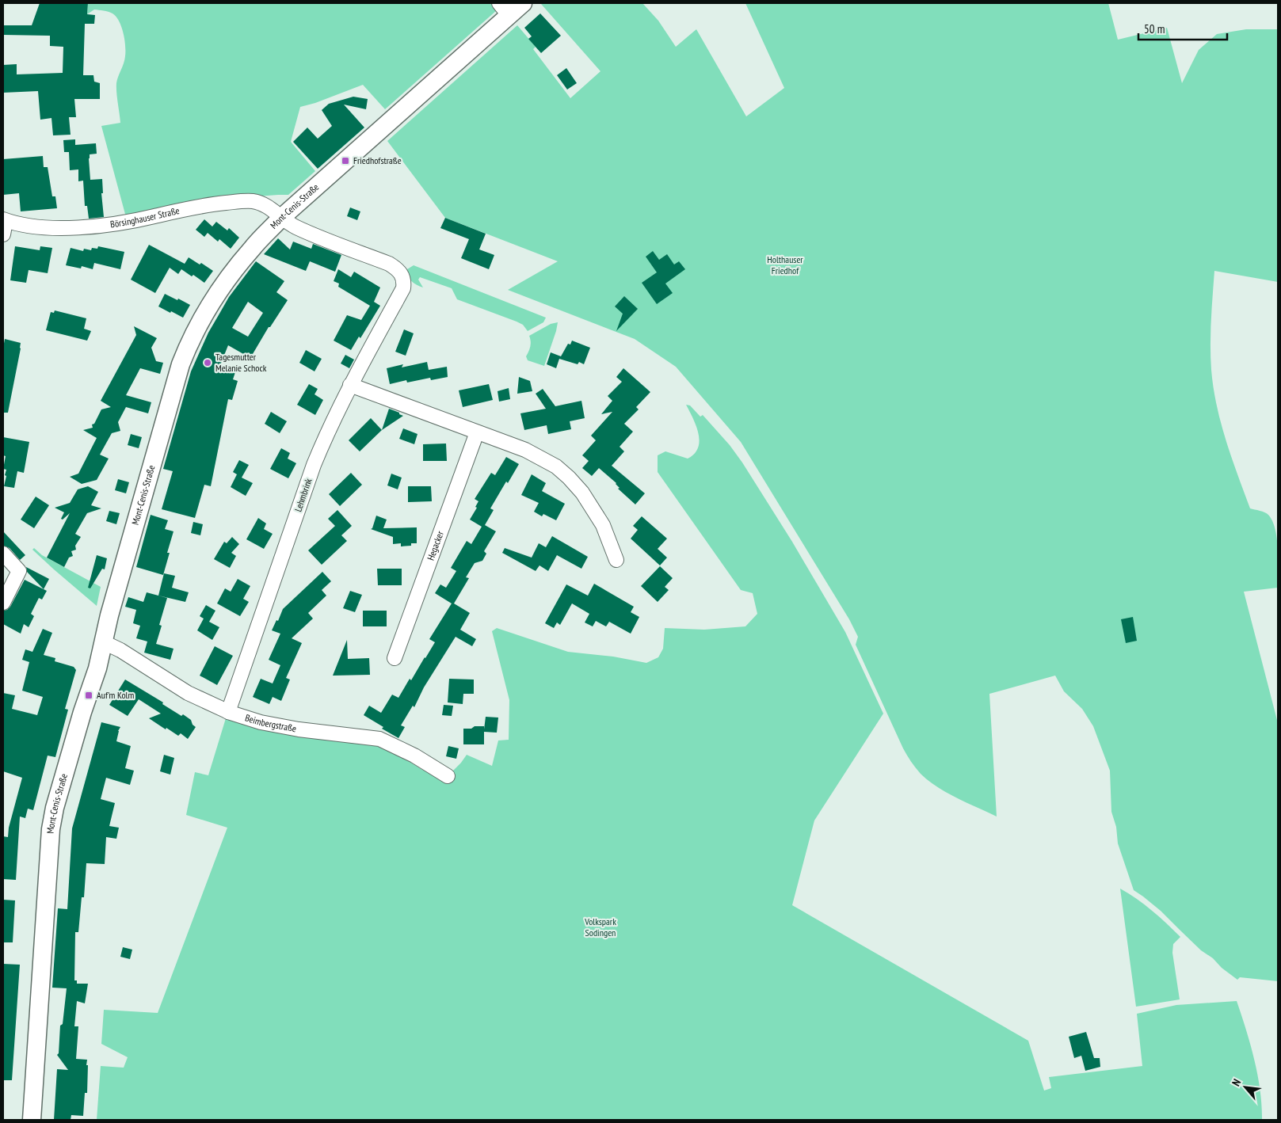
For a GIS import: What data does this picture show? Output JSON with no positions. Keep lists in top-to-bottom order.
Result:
{
  "streets": {
    "main road": ["Mont-Cenis-Straße"],
    "street": [
      "Börsinghauser Straße",
      "Lehmbrink",
      "Hegacker",
      "Beimbergstraße"
    ]
  },
  "crossings": [
    ["Mont-Cenis-Straße", "Börsinghauser Straße"],
    ["Mont-Cenis-Straße", "Lehmbrink"],
    ["Mont-Cenis-Straße", "Beimbergstraße"],
    ["Börsinghauser Straße", "Lehmbrink"],
    ["Lehmbrink", "Beimbergstraße"]
  ],
  "parks": ["Holthauser Friedhof", "Volkspark Sodingen"],
  "places": {
    "transit": ["Friedhofstraße", "Auf'm Kolm"],
    "other": ["Tagesmutter Melanie Schock"]
  },
  "scale_bar": "50 m",
  "north": "top left"
}
